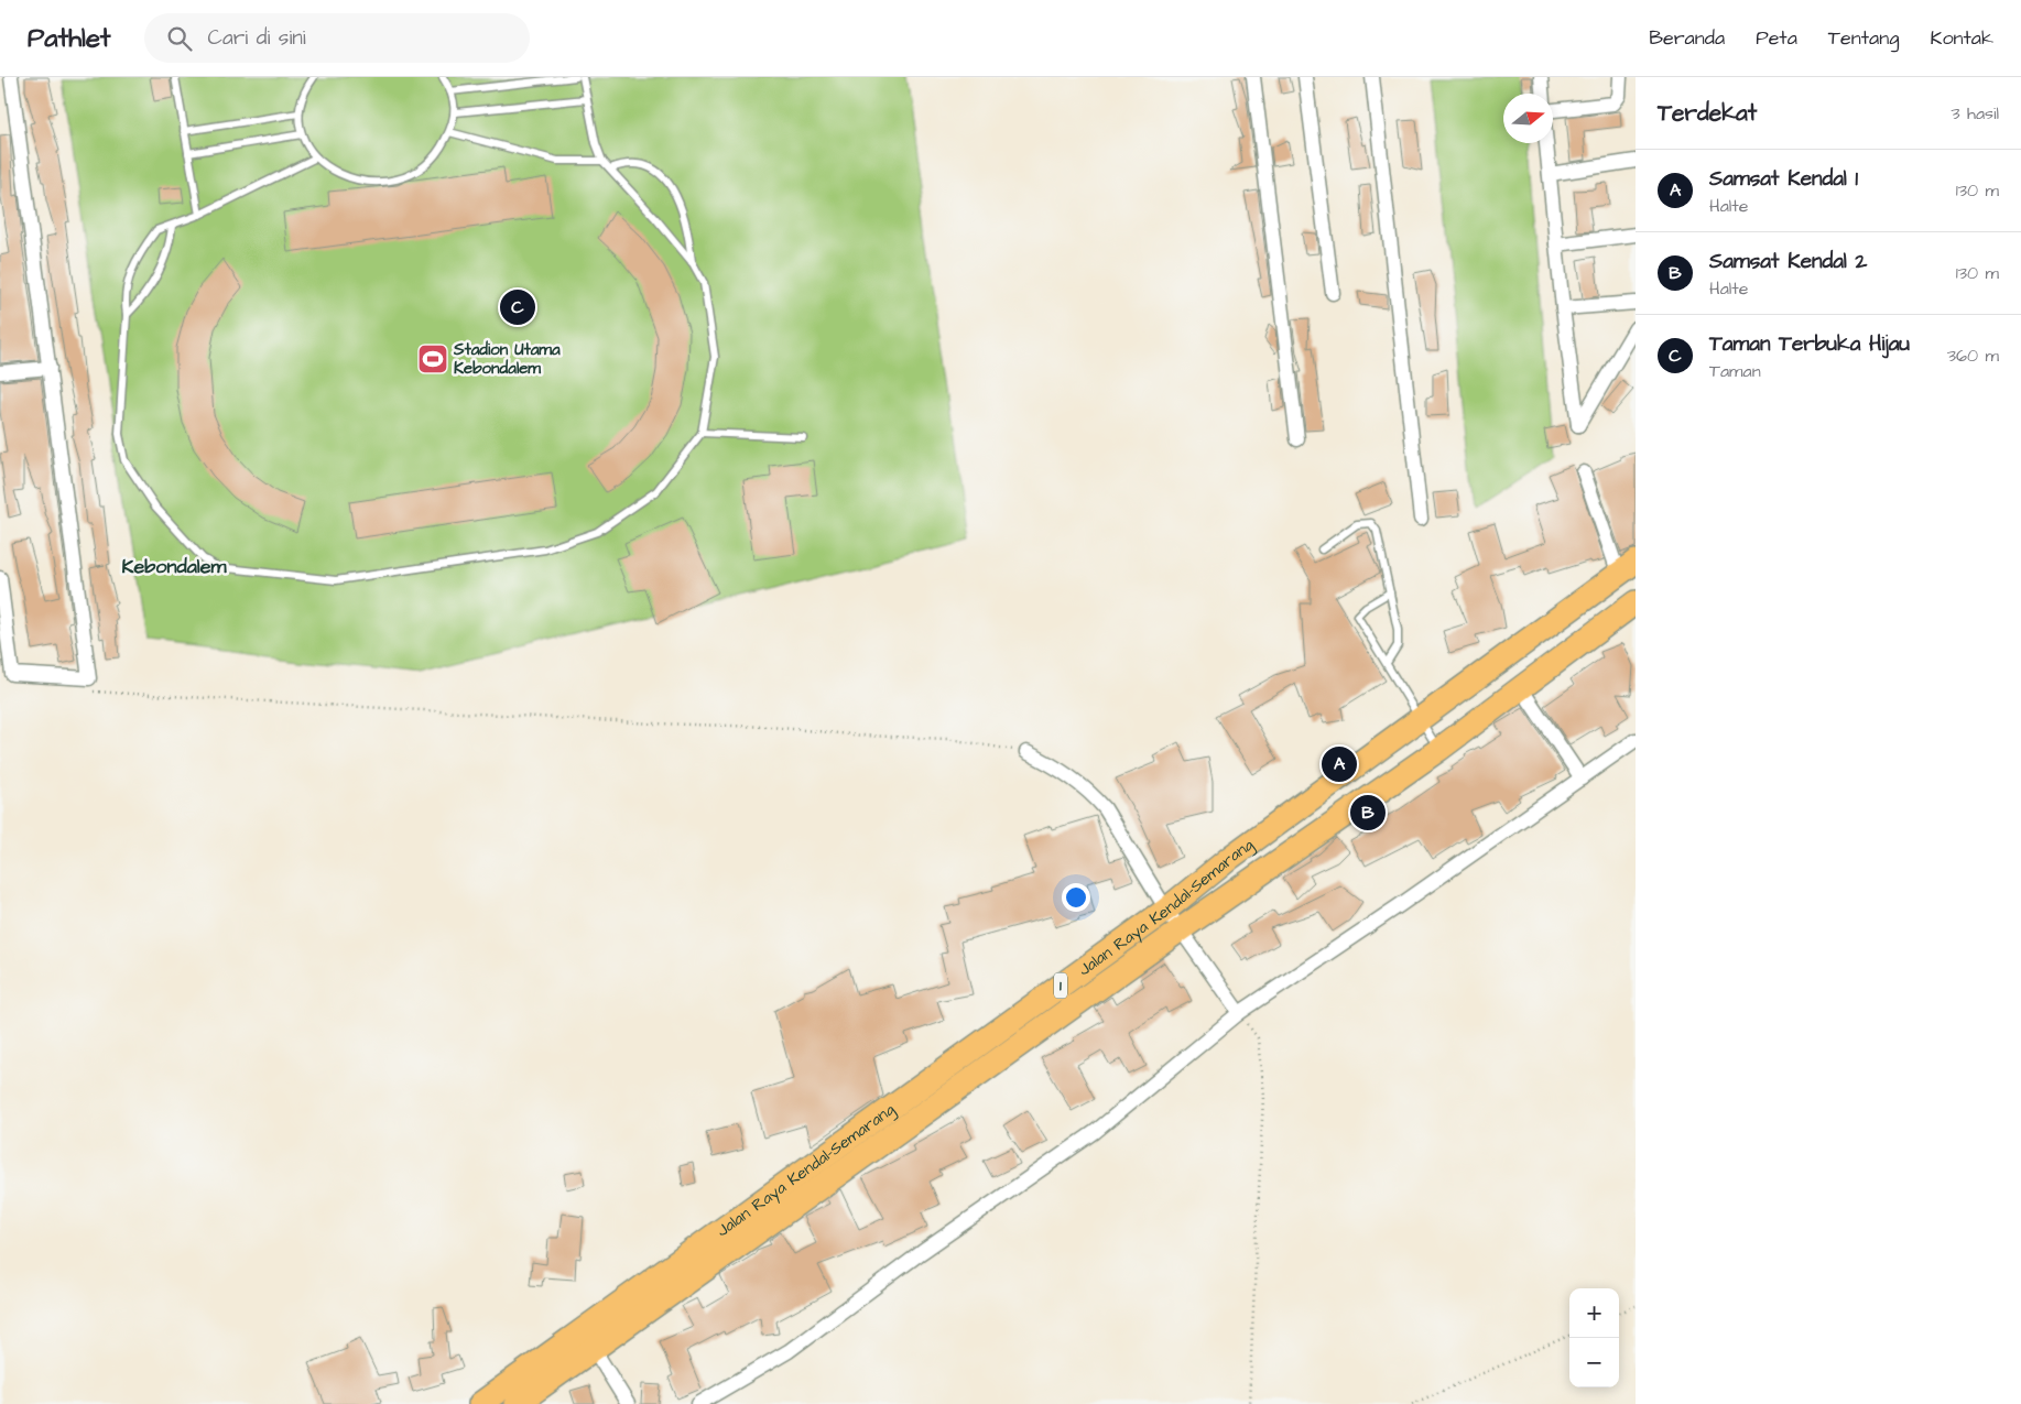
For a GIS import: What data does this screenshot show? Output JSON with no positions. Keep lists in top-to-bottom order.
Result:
{
  "streets": {
    "highway": ["Jalan Raya Kendal-Semarang", "1"]
  },
  "districts": ["Kebondalem"],
  "places": {
    "sports": ["Stadion Utama Kebondalem"]
  },
  "north": "right",
  "page": {
    "header": "Pathlet",
    "search": "Cari di sini",
    "nav": [
      "Beranda",
      "Peta",
      "Tentang",
      "Kontak"
    ],
    "heading": ["Terdekat", "3 hasil"],
    "list": [
      {
        "mark": "A",
        "name": "Samsat Kendal 1",
        "note": "Halte",
        "value": "130 m"
      },
      {
        "mark": "B",
        "name": "Samsat Kendal 2",
        "note": "Halte",
        "value": "130 m"
      },
      {
        "mark": "C",
        "name": "Taman Terbuka Hijau",
        "note": "Taman",
        "value": "360 m"
      }
    ],
    "pins": ["C", "A", "B"],
    "map_buttons": ["+", "−"]
  }
}
